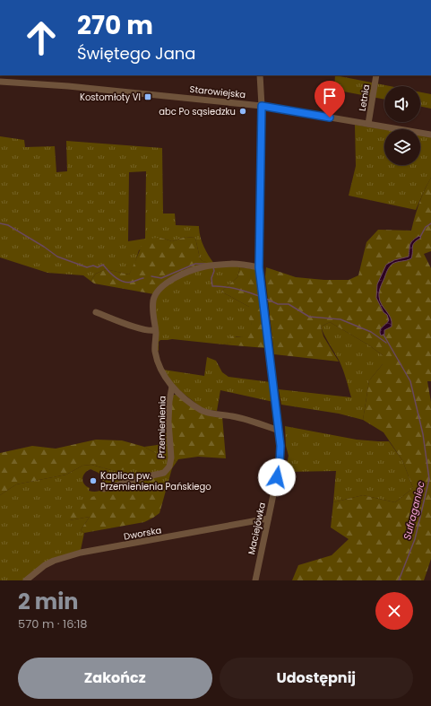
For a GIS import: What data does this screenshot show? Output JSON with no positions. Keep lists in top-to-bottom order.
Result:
{
  "streets": {
    "street": [
      "Starowiejska",
      "Letnia",
      "Przemienienia",
      "Maciejówka",
      "Dworska"
    ]
  },
  "crossings": [
    ["Starowiejska", "Letnia"],
    ["Starowiejska", "Maciejówka"],
    ["Maciejówka", "Dworska"]
  ],
  "water": ["Sufraganiec"],
  "places": {
    "transit": ["Kostomłoty VI"],
    "other": ["abc Po sąsiedzku", "Kaplica pw. Przemienienia Pańskiego"]
  },
  "page": {
    "turn": ["270 m", "Świętego Jana"],
    "heading": ["2 min", "570 m · 16:18"],
    "buttons": ["Zakończ", "Udostępnij"]
  }
}
